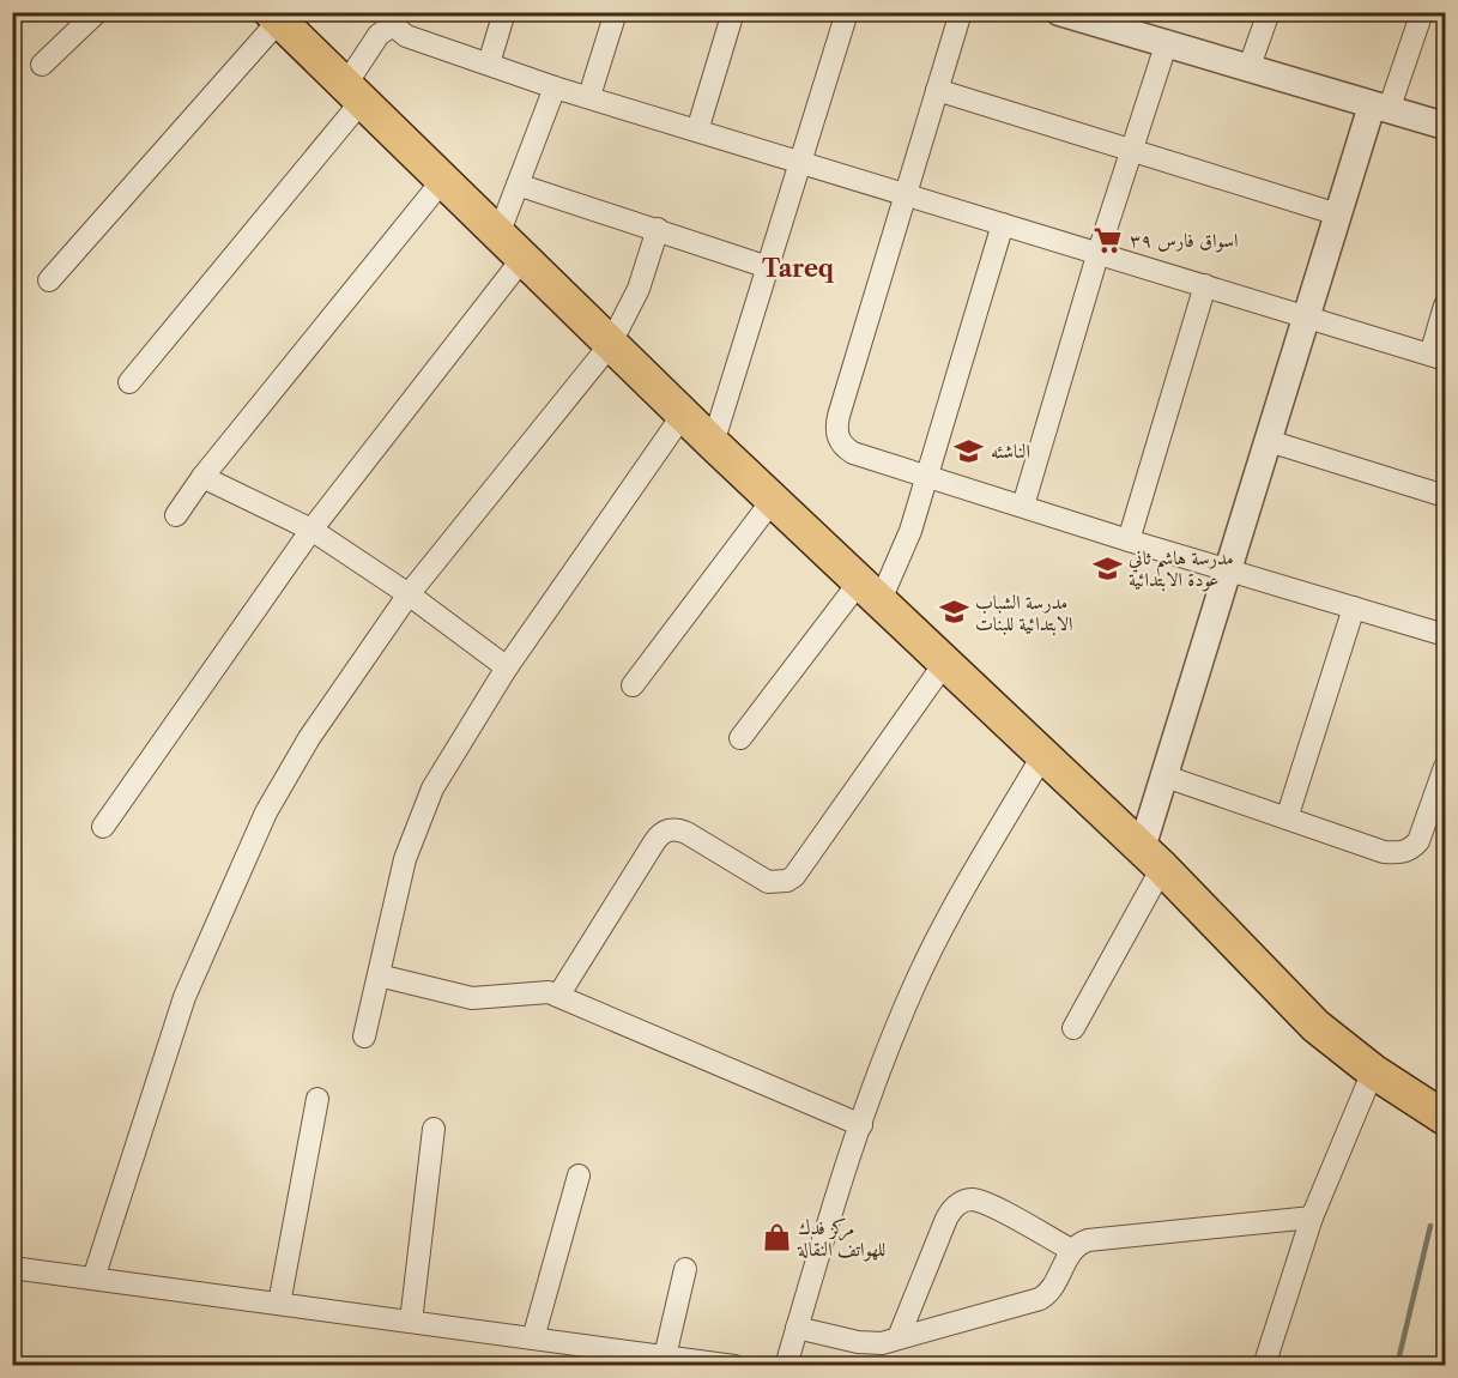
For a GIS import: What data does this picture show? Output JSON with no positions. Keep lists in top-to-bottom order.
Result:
{
  "districts": ["Tareq"],
  "places": {
    "supermarket": ["اسواق فارس ٣٩"],
    "school or university": ["الناشئه", "مدرسة هاشم ثاني عودة الابتدائية", "مدرسة الشباب الابتدائية للبنات"],
    "shop": ["مركز فدك للهواتف النقالة"]
  }
}
